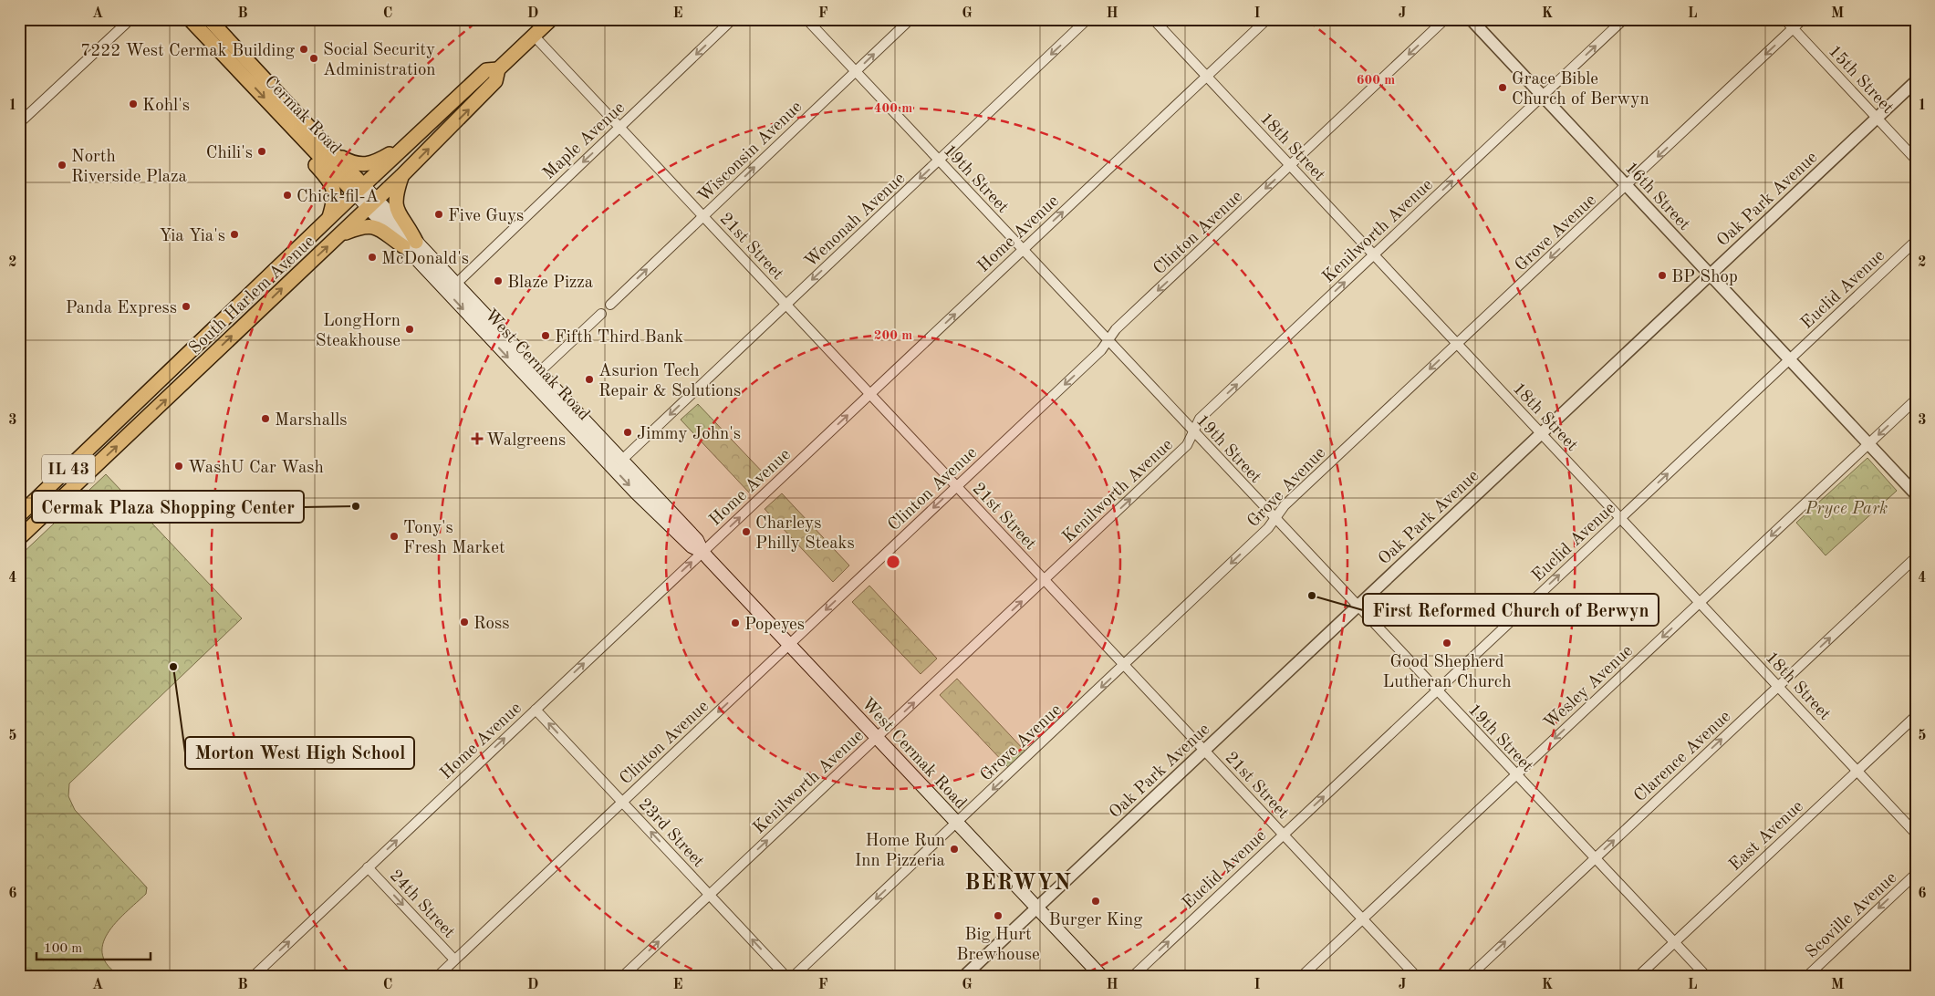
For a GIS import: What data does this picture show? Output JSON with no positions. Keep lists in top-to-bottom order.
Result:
{
  "streets": {
    "main road": [
      "Cermak Road",
      "South Harlem Avenue",
      "West Cermak Road",
      "IL 43"
    ],
    "street": [
      "15th Street",
      "Maple Avenue",
      "18th Street",
      "Wisconsin Avenue",
      "19th Street",
      "16th Street",
      "Oak Park Avenue",
      "Wenonah Avenue",
      "Kenilworth Avenue",
      "Clinton Avenue",
      "Grove Avenue",
      "Home Avenue",
      "21st Street",
      "Euclid Avenue",
      "Wesley Avenue",
      "Clarence Avenue",
      "23rd Street",
      "East Avenue",
      "24th Street",
      "Scoville Avenue"
    ]
  },
  "crossings": [
    ["15th Street", "Oak Park Avenue"],
    ["15th Street", "Grove Avenue"],
    ["Cermak Road", "South Harlem Avenue"],
    ["Cermak Road", "West Cermak Road"],
    ["Maple Avenue", "21st Street"],
    ["Maple Avenue", "West Cermak Road"],
    ["18th Street", "Oak Park Avenue"],
    ["18th Street", "Kenilworth Avenue"],
    ["18th Street", "Clinton Avenue"],
    ["18th Street", "Grove Avenue"],
    ["18th Street", "Home Avenue"],
    ["18th Street", "Euclid Avenue"],
    ["18th Street", "Wesley Avenue"],
    ["18th Street", "Clarence Avenue"],
    ["18th Street", "East Avenue"],
    ["Wisconsin Avenue", "19th Street"],
    ["Wisconsin Avenue", "21st Street"],
    ["19th Street", "Oak Park Avenue"],
    ["19th Street", "Wenonah Avenue"],
    ["19th Street", "Kenilworth Avenue"],
    ["19th Street", "Clinton Avenue"],
    ["19th Street", "Grove Avenue"],
    ["19th Street", "Home Avenue"],
    ["19th Street", "Euclid Avenue"],
    ["19th Street", "Wesley Avenue"],
    ["19th Street", "Clarence Avenue"],
    ["19th Street", "East Avenue"],
    ["16th Street", "Oak Park Avenue"],
    ["16th Street", "Kenilworth Avenue"],
    ["16th Street", "Grove Avenue"],
    ["16th Street", "Euclid Avenue"],
    ["16th Street", "Wesley Avenue"],
    ["Oak Park Avenue", "21st Street"],
    ["Oak Park Avenue", "West Cermak Road"],
    ["Wenonah Avenue", "21st Street"],
    ["Wenonah Avenue", "West Cermak Road"],
    ["Kenilworth Avenue", "21st Street"],
    ["Kenilworth Avenue", "West Cermak Road"],
    ["Kenilworth Avenue", "23rd Street"],
    ["Clinton Avenue", "21st Street"],
    ["Clinton Avenue", "West Cermak Road"],
    ["Clinton Avenue", "23rd Street"],
    ["Clinton Avenue", "24th Street"],
    ["Grove Avenue", "21st Street"],
    ["Grove Avenue", "West Cermak Road"],
    ["Home Avenue", "21st Street"],
    ["Home Avenue", "West Cermak Road"],
    ["Home Avenue", "23rd Street"],
    ["Home Avenue", "24th Street"],
    ["21st Street", "Euclid Avenue"],
    ["21st Street", "South Harlem Avenue"],
    ["21st Street", "IL 43"],
    ["21st Street", "Wesley Avenue"],
    ["South Harlem Avenue", "West Cermak Road"],
    ["South Harlem Avenue", "IL 43"]
  ],
  "one_way": [
    "Maple Avenue",
    "Wisconsin Avenue",
    "Wenonah Avenue",
    "Kenilworth Avenue",
    "Clinton Avenue",
    "Grove Avenue",
    "Home Avenue",
    "Euclid Avenue",
    "Wesley Avenue",
    "Clarence Avenue",
    "23rd Street",
    "24th Street",
    "Scoville Avenue"
  ],
  "districts": ["BERWYN"],
  "parks": ["Pryce Park"],
  "places": {
    "other": [
      "7222 West Cermak Building",
      "Social Security Administration",
      "Grace Bible Church of Berwyn",
      "Kohl's",
      "Chili's",
      "North Riverside Plaza",
      "Chick-fil-A",
      "Five Guys",
      "Yia Yia's",
      "McDonald's",
      "BP Shop",
      "Blaze Pizza",
      "Panda Express",
      "LongHorn Steakhouse",
      "Fifth Third Bank",
      "Asurion Tech Repair & Solutions",
      "Marshalls",
      "Jimmy John's",
      "WashU Car Wash",
      "Cermak Plaza Shopping Center",
      "Charleys Philly Steaks",
      "Tony's Fresh Market",
      "First Reformed Church of Berwyn",
      "Ross",
      "Popeyes",
      "Good Shepherd Lutheran Church",
      "Morton West High School",
      "Home Run Inn Pizzeria",
      "Burger King",
      "Big Hurt Brewhouse"
    ],
    "health": ["Walgreens"]
  },
  "scale_bar": "100 m",
  "grid": {
    "columns": [
      "A",
      "B",
      "C",
      "D",
      "E",
      "F",
      "G",
      "H",
      "I",
      "J",
      "K",
      "L",
      "M"
    ],
    "rows": [
      "1",
      "2",
      "3",
      "4",
      "5",
      "6"
    ]
  },
  "rings": ["600 m", "400 m", "200 m"]
}
